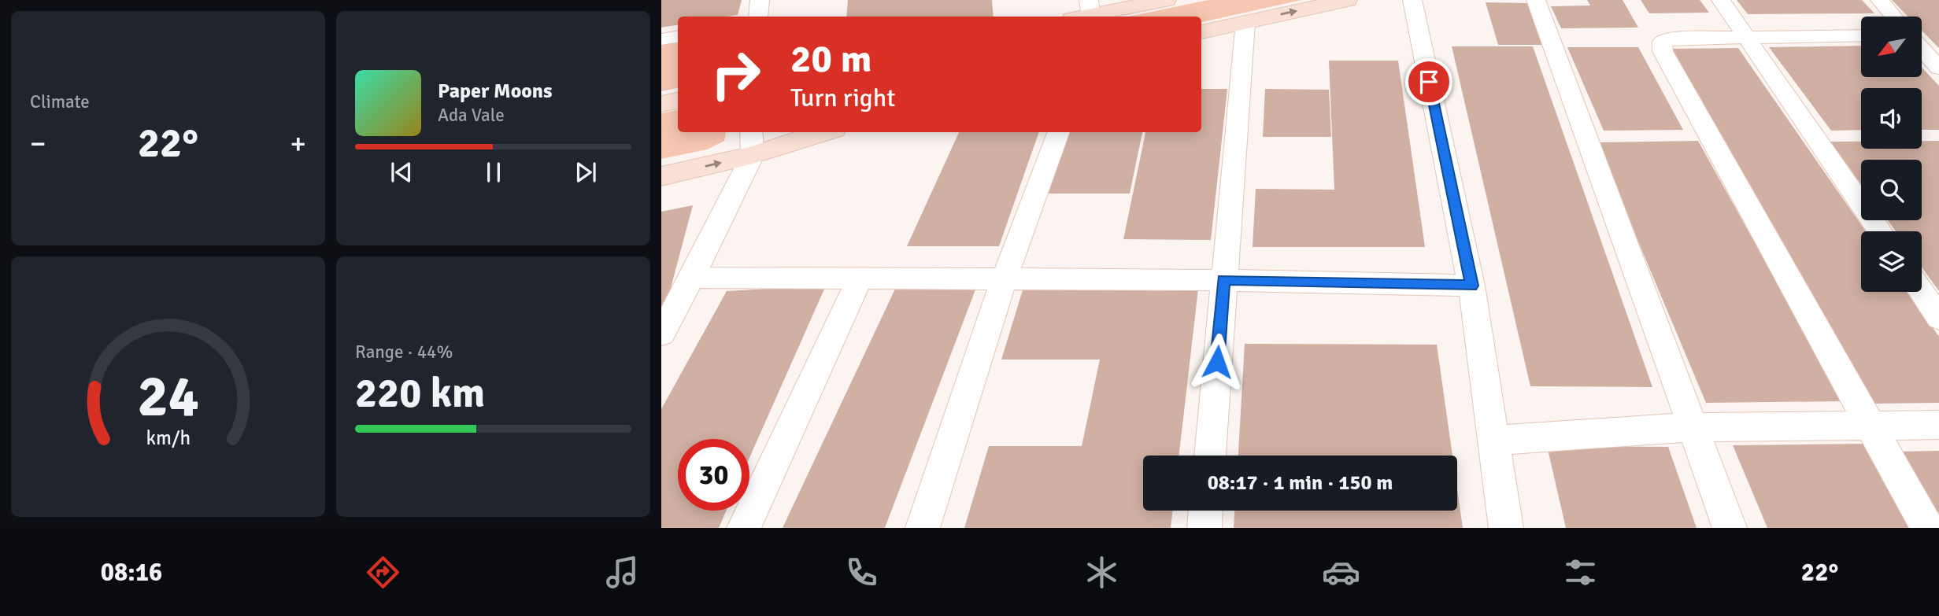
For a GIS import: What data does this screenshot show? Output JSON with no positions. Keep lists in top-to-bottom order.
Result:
{
  "north": "bottom left",
  "page": {
    "tile": [
      "Climate",
      ["Range · 44%", "220 km"]
    ],
    "turn": ["20 m", "Turn right"],
    "song": ["Paper Moons", "Ada Vale"],
    "heat": ["−", "22°", "+"],
    "limit": "30",
    "trip": "08:17 · 1 min · 150 m",
    "tabs": ["08:16", "22°"],
    "gauge": ["24", "km/h"]
  }
}
